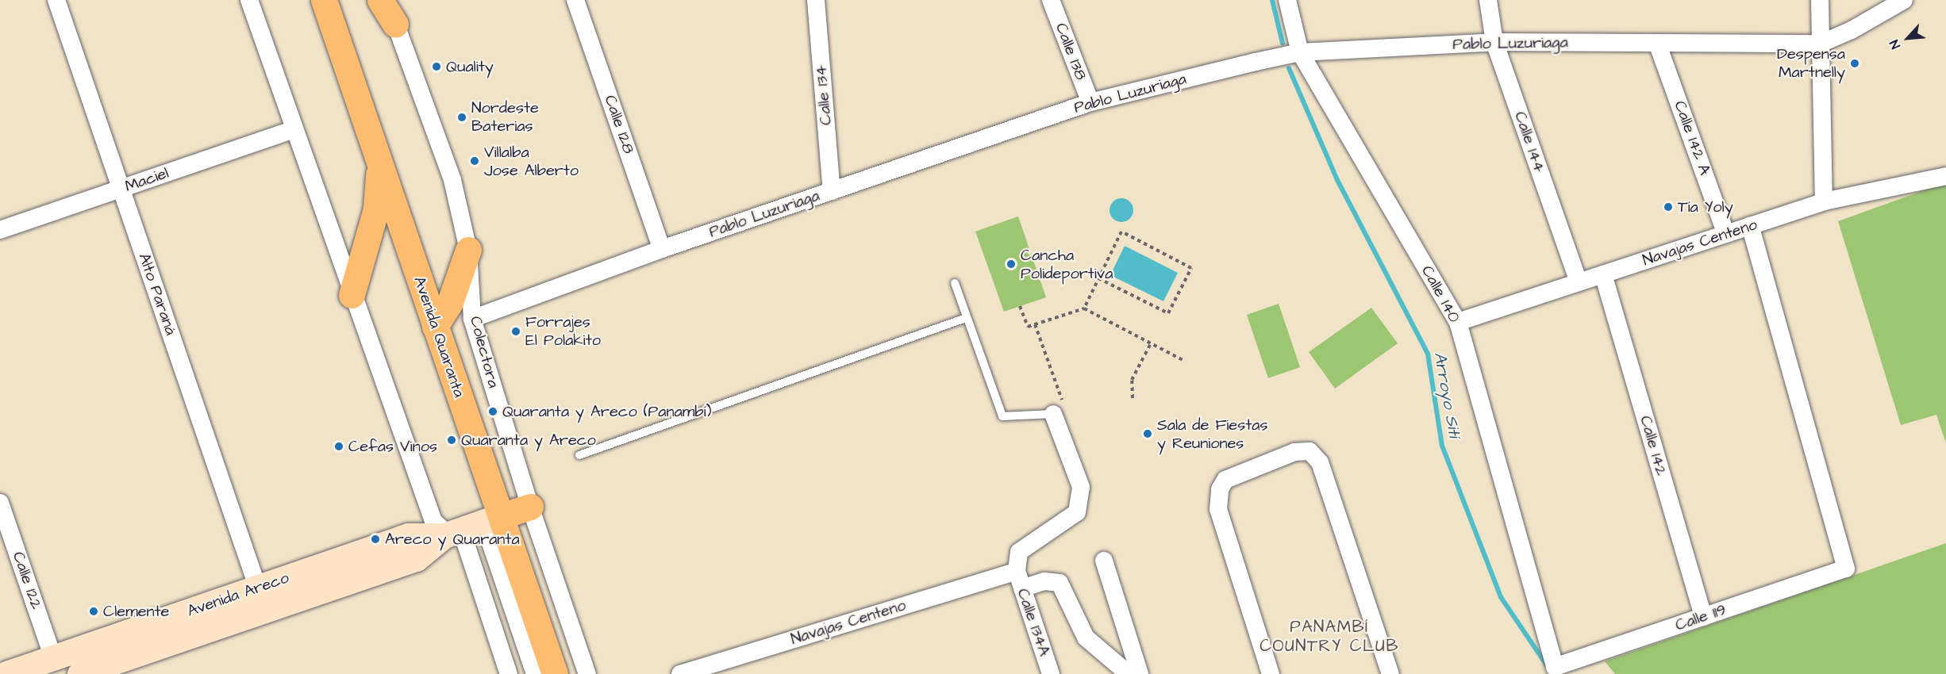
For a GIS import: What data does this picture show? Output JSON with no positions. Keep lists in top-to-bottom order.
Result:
{
  "streets": {
    "main road": ["Avenida Quaranta", "Avenida Areco"],
    "street": [
      "Pablo Luzuriaga",
      "Calle 138",
      "Calle 134",
      "Calle 128",
      "Calle 142 A",
      "Calle 144",
      "Maciel",
      "Navajas Centeno",
      "Alto Paraná",
      "Calle 140",
      "Colectora",
      "Calle 142",
      "Calle 122",
      "Calle 119",
      "Calle 134A"
    ]
  },
  "crossings": [
    ["Pablo Luzuriaga", "Calle 138"],
    ["Pablo Luzuriaga", "Calle 134"],
    ["Pablo Luzuriaga", "Calle 128"],
    ["Pablo Luzuriaga", "Calle 142 A"],
    ["Pablo Luzuriaga", "Calle 144"],
    ["Pablo Luzuriaga", "Calle 140"],
    ["Pablo Luzuriaga", "Colectora"],
    ["Calle 142 A", "Navajas Centeno"],
    ["Calle 144", "Navajas Centeno"],
    ["Maciel", "Alto Paraná"],
    ["Navajas Centeno", "Calle 140"],
    ["Navajas Centeno", "Calle 142"],
    ["Navajas Centeno", "Calle 119"],
    ["Navajas Centeno", "Calle 134A"],
    ["Alto Paraná", "Avenida Areco"],
    ["Calle 140", "Calle 119"],
    ["Avenida Quaranta", "Avenida Areco"],
    ["Calle 142", "Calle 119"],
    ["Calle 122", "Avenida Areco"]
  ],
  "districts": ["PANAMBÍ COUNTRY CLUB"],
  "water": ["Arroyo Sití"],
  "places": [
    "Despensa Martnelly",
    "Quality",
    "Nordeste Baterias",
    "Villalba Jose Alberto",
    "Tía Yoly",
    "Cancha Polideportiva",
    "Forrajes El Polakito",
    "Quaranta y Areco (Panambí)",
    "Sala de Fiestas y Reuniones",
    "Quaranta y Areco",
    "Cefas Vinos",
    "Areco y Quaranta",
    "Clemente"
  ],
  "north": "bottom left"
}
